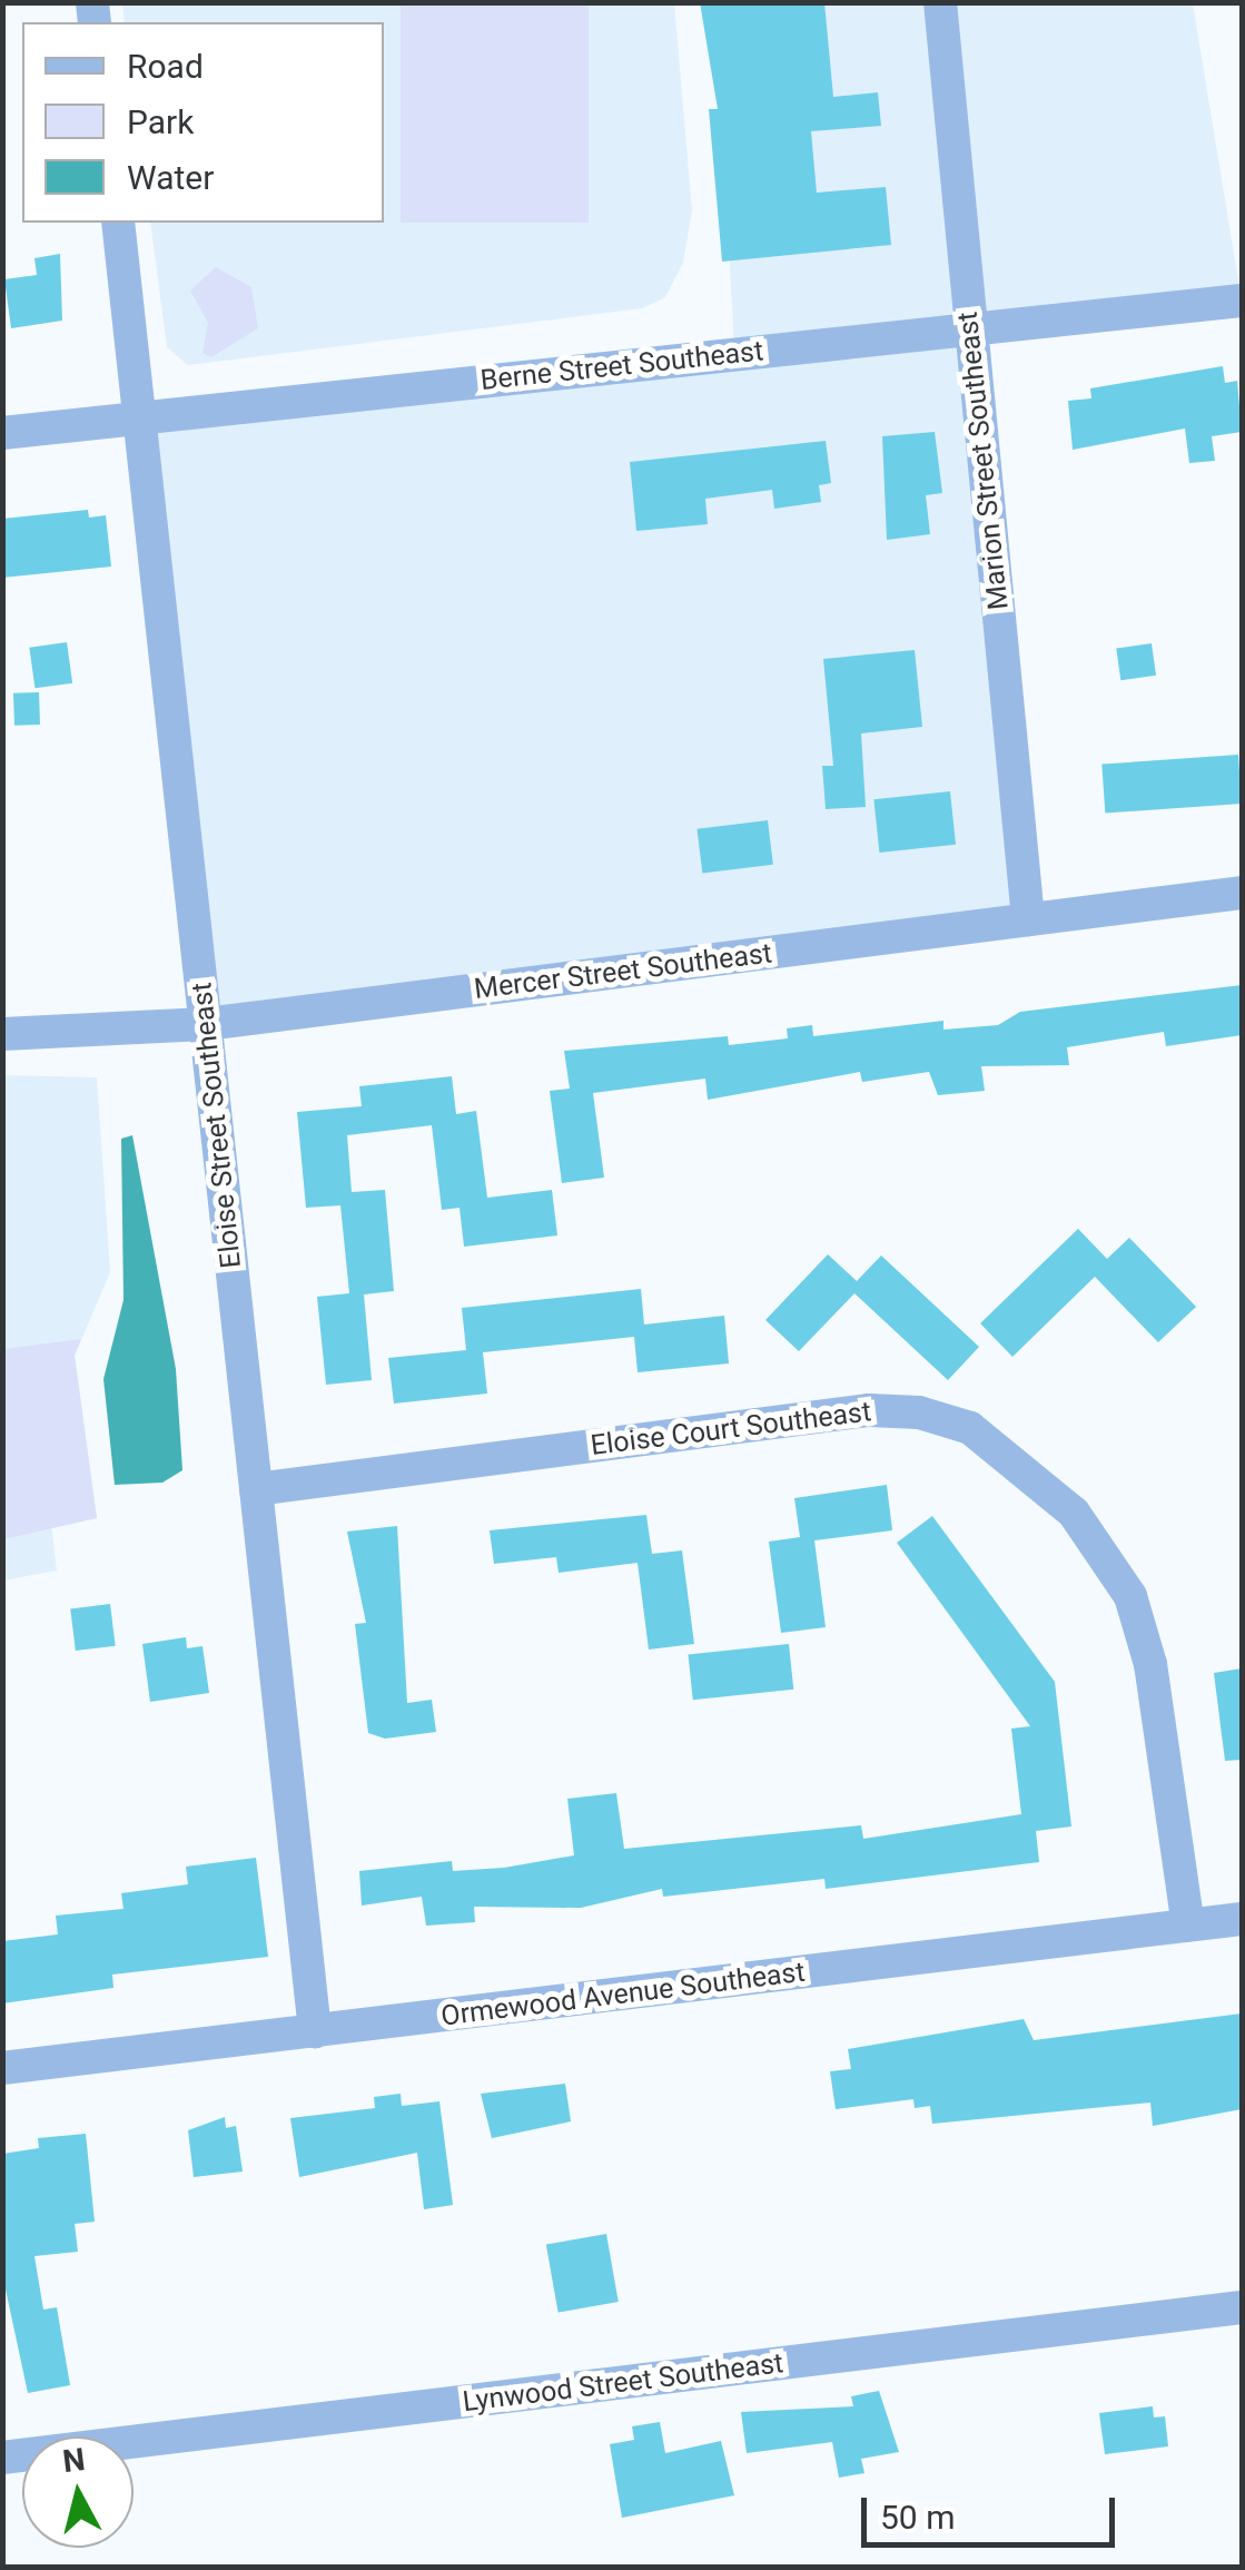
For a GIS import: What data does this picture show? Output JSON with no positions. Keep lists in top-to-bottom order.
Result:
{
  "streets": {
    "street": [
      "Berne Street Southeast",
      "Marion Street Southeast",
      "Mercer Street Southeast",
      "Eloise Street Southeast",
      "Eloise Court Southeast",
      "Ormewood Avenue Southeast",
      "Lynwood Street Southeast"
    ]
  },
  "crossings": [
    ["Berne Street Southeast", "Marion Street Southeast"],
    ["Berne Street Southeast", "Eloise Street Southeast"],
    ["Marion Street Southeast", "Mercer Street Southeast"],
    ["Mercer Street Southeast", "Eloise Street Southeast"],
    ["Eloise Street Southeast", "Eloise Court Southeast"],
    ["Eloise Street Southeast", "Ormewood Avenue Southeast"],
    ["Eloise Court Southeast", "Ormewood Avenue Southeast"]
  ],
  "legend": ["Road", "Park", "Water"],
  "scale_bar": "50 m",
  "north": "top"
}
